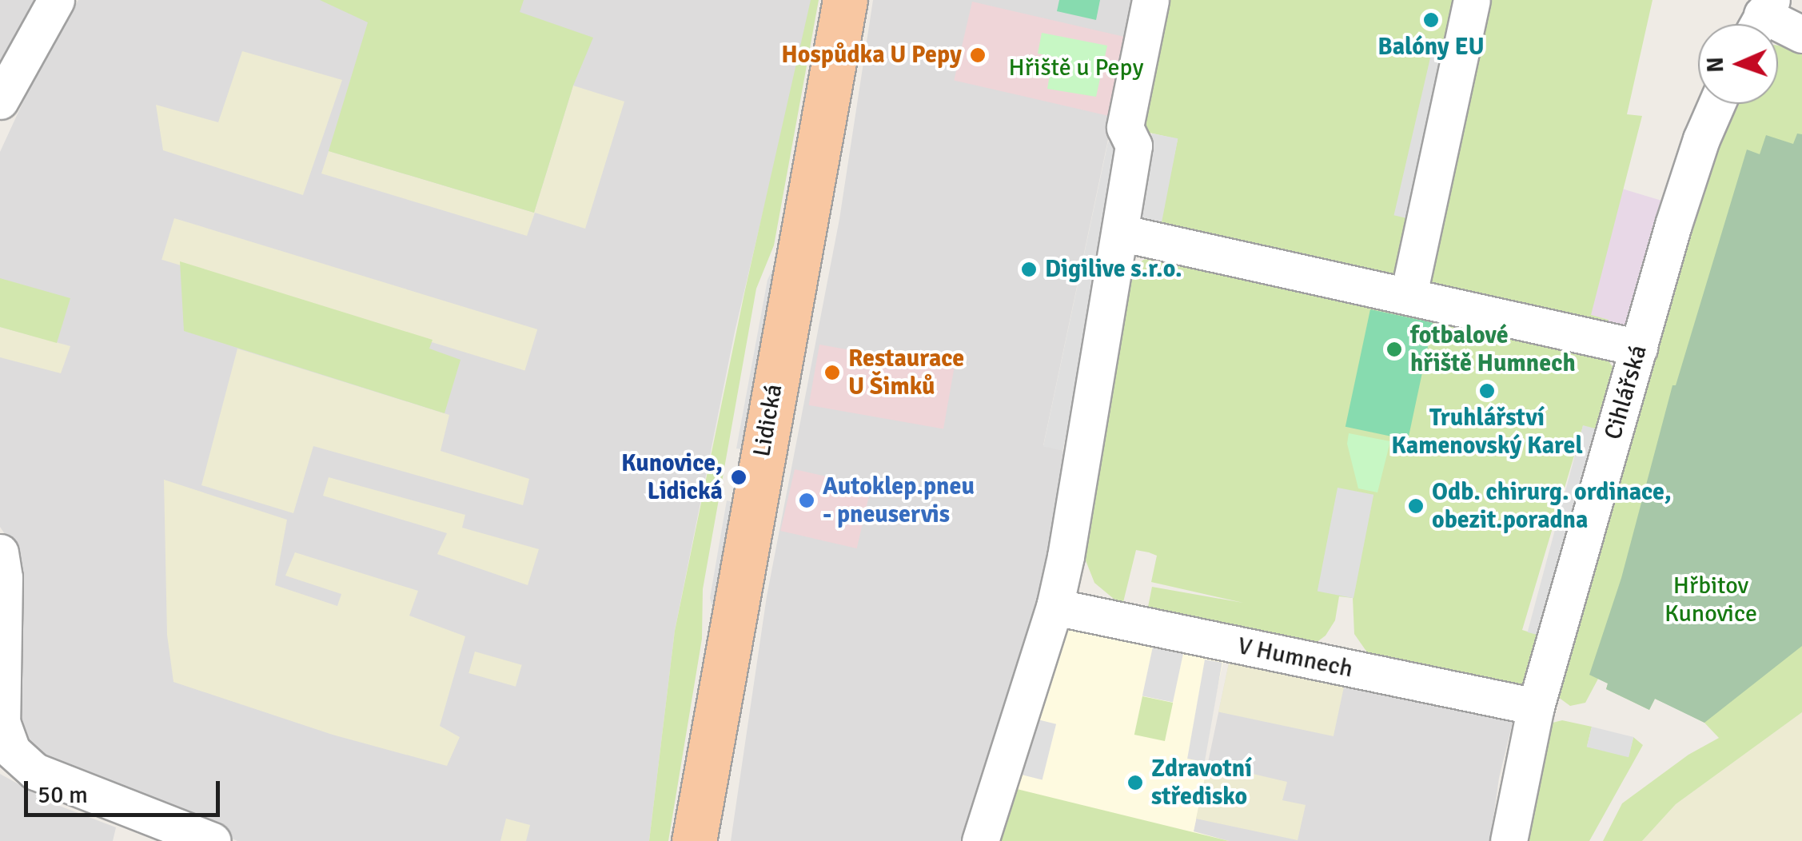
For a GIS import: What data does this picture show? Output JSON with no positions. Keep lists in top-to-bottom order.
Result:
{
  "streets": {
    "main road": ["Lidická"],
    "street": ["Cihlářská", "V Humnech"]
  },
  "crossings": [
    ["Cihlářská", "V Humnech"]
  ],
  "parks": ["Hřiště u Pepy", "Hřbitov Kunovice"],
  "places": [
    "Balóny EU",
    "Hospůdka U Pepy",
    "Digilive s.r.o.",
    "fotbalové hřiště Humnech",
    "Restaurace U Šimků",
    "Truhlářství Kamenovský Karel",
    "Kunovice, Lidická",
    "Autoklep.pneu - pneuservis",
    "Odb. chirurg. ordinace, obezit.poradna",
    "Zdravotní středisko"
  ],
  "scale_bar": "50 m",
  "north": "left"
}
